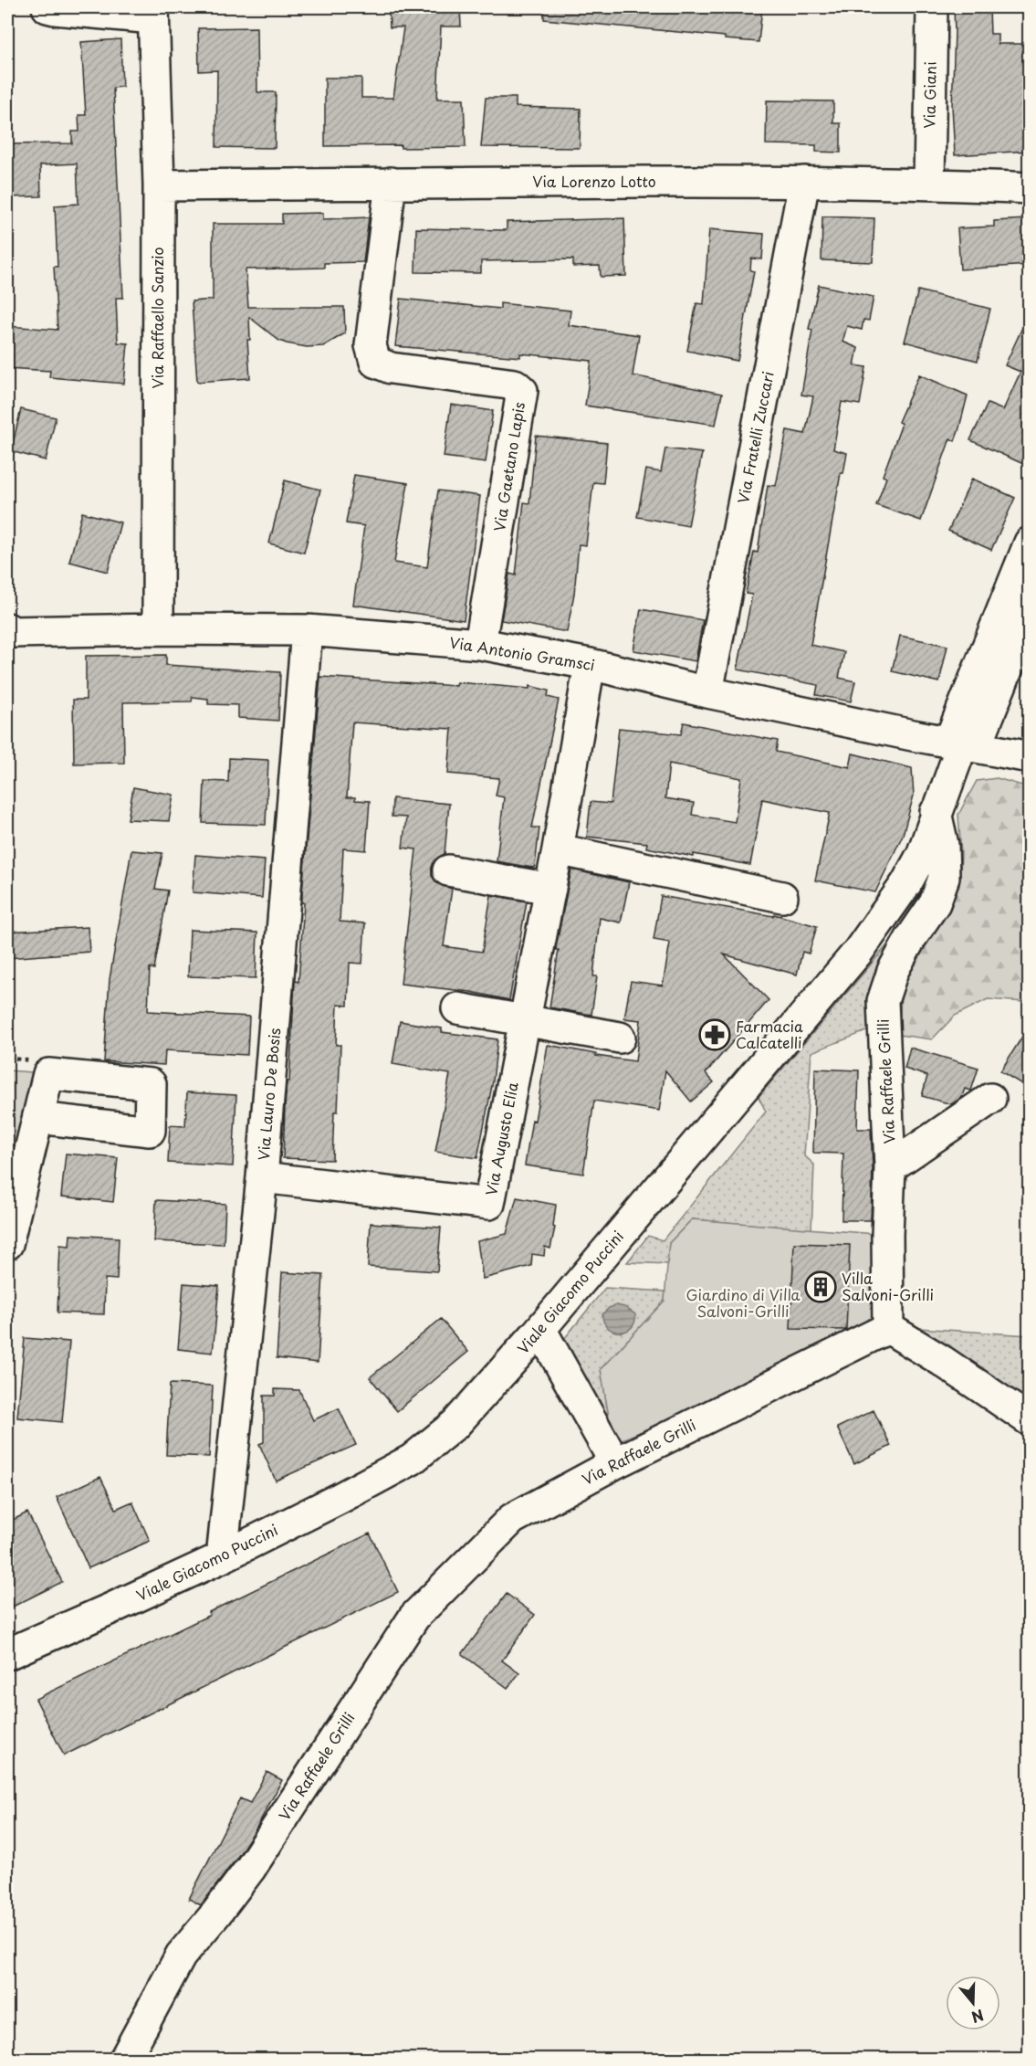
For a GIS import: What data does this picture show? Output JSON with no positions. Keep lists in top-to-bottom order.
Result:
{
  "streets": {
    "street": [
      "Via Giani",
      "Via Lorenzo Lotto",
      "Via Raffaello Sanzio",
      "Via Fratelli Zuccari",
      "Via Gaetano Lapis",
      "Via Antonio Gramsci",
      "Via Raffaele Grilli",
      "Via Lauro De Bosis",
      "Via Augusto Elia",
      "Viale Giacomo Puccini"
    ]
  },
  "crossings": [
    ["Via Giani", "Via Lorenzo Lotto"],
    ["Via Lorenzo Lotto", "Via Raffaello Sanzio"],
    ["Via Lorenzo Lotto", "Via Fratelli Zuccari"],
    ["Via Lorenzo Lotto", "Via Gaetano Lapis"],
    ["Via Raffaello Sanzio", "Via Antonio Gramsci"],
    ["Via Fratelli Zuccari", "Via Antonio Gramsci"],
    ["Via Gaetano Lapis", "Via Antonio Gramsci"],
    ["Via Antonio Gramsci", "Via Lauro De Bosis"],
    ["Via Antonio Gramsci", "Via Augusto Elia"],
    ["Via Antonio Gramsci", "Viale Giacomo Puccini"],
    ["Via Raffaele Grilli", "Viale Giacomo Puccini"],
    ["Via Lauro De Bosis", "Via Augusto Elia"],
    ["Via Lauro De Bosis", "Viale Giacomo Puccini"]
  ],
  "parks": ["Giardino di Villa Salvoni-Grilli"],
  "places": {
    "pharmacy": ["Farmacia Calcatelli"],
    "building": ["Villa Salvoni-Grilli"]
  },
  "north": "bottom"
}
